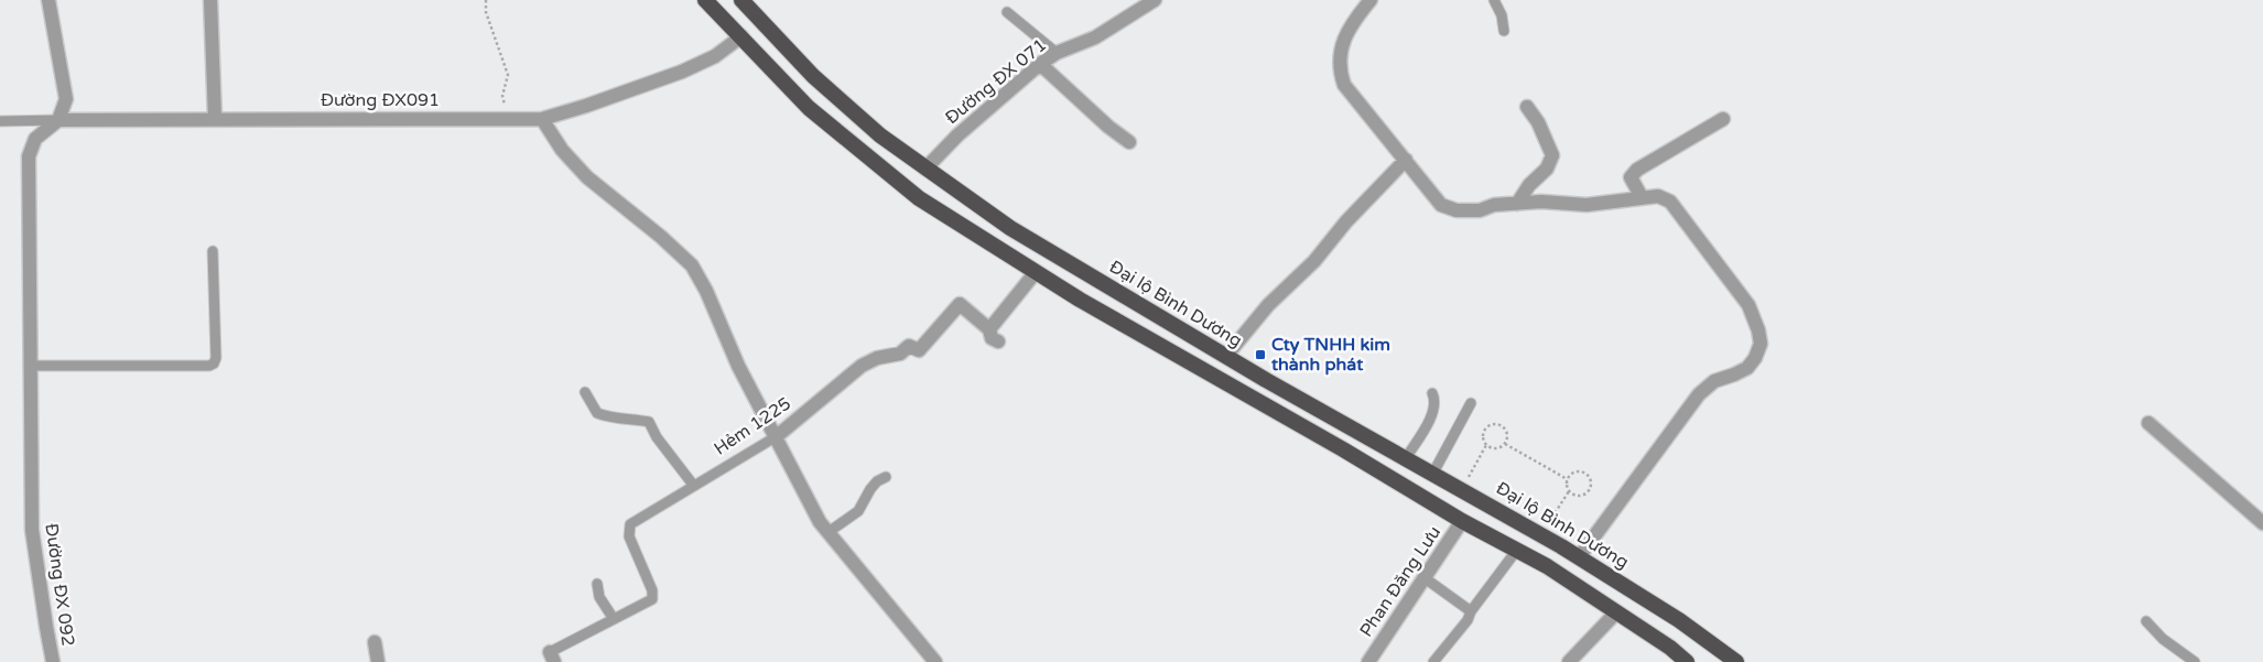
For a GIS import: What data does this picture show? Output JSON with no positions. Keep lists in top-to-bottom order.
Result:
{
  "streets": {
    "highway": ["Đại lộ Bình Dương"],
    "street": [
      "Đường ĐX 071",
      "Đường ĐX091",
      "Hẻm 1225",
      "Phan Đăng Lưu",
      "Đường ĐX 092"
    ]
  },
  "crossings": [
    ["Đường ĐX 071", "Đại lộ Bình Dương"],
    ["Đường ĐX091", "Đường ĐX 092"]
  ],
  "places": {
    "transit": ["Cty TNHH kim thành phát"]
  }
}
